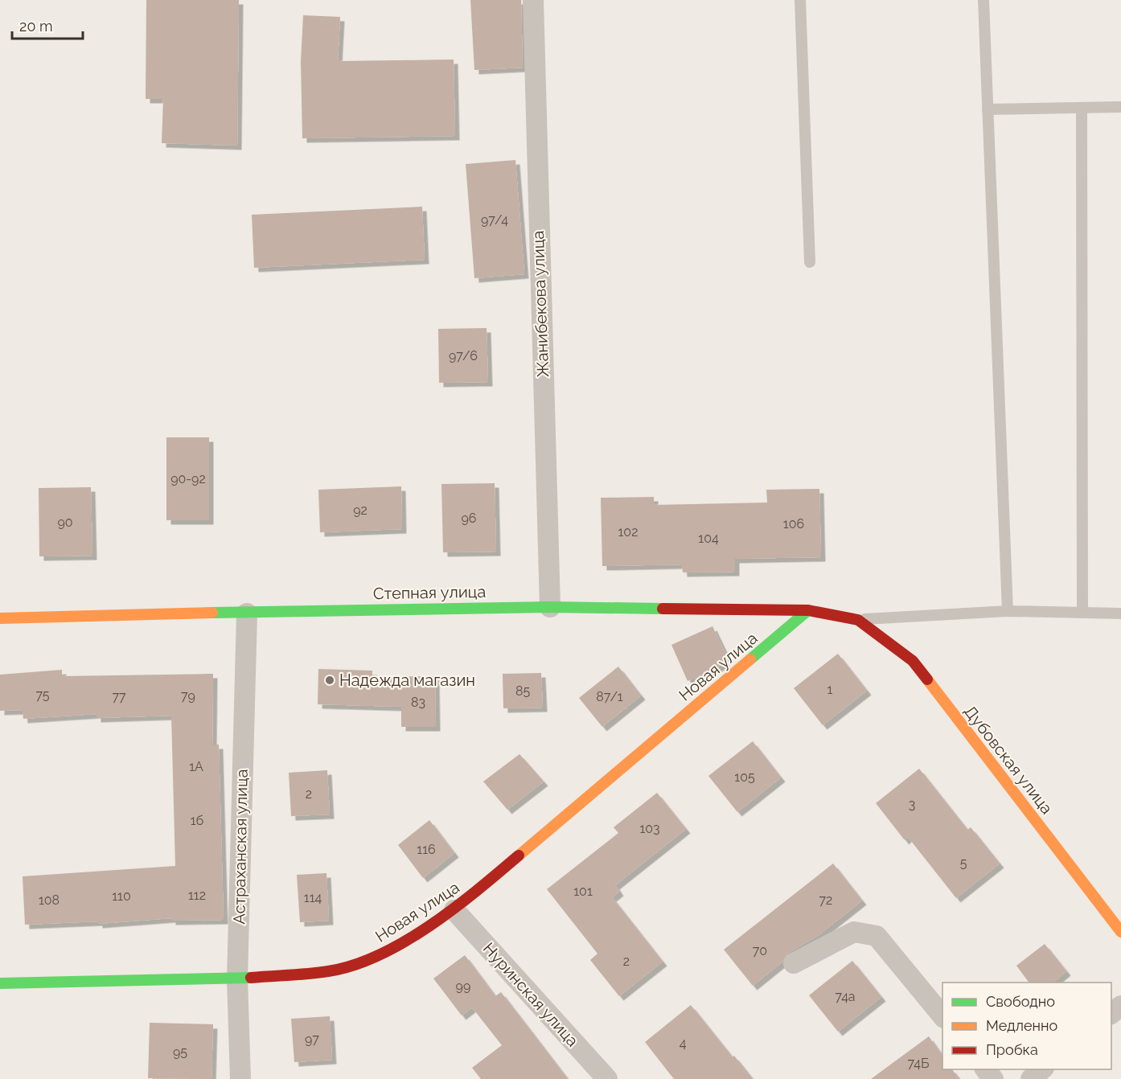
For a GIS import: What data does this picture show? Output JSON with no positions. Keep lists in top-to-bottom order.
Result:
{
  "streets": {
    "main road": ["Степная улица", "Новая улица", "Дубовская улица"],
    "street": ["Жанибекова улица", "Астраханская улица", "Нуринская улица"]
  },
  "crossings": [
    ["Жанибекова улица", "Степная улица"],
    ["Степная улица", "Новая улица"],
    ["Степная улица", "Дубовская улица"],
    ["Степная улица", "Астраханская улица"],
    ["Новая улица", "Астраханская улица"],
    ["Новая улица", "Нуринская улица"]
  ],
  "places": ["Надежда магазин"],
  "house_numbers": [
    "97/4",
    "97/6",
    "90-92",
    "92",
    "96",
    "90",
    "106",
    "102",
    "104",
    "1",
    "85",
    "75",
    "79",
    "77",
    "87/1",
    "83",
    "1А",
    "105",
    "2",
    "3",
    "1б",
    "103",
    "116",
    "5",
    "101",
    "112",
    "110",
    "114",
    "108",
    "72",
    "70",
    "2",
    "99",
    "74а",
    "97",
    "4",
    "95",
    "74Б"
  ],
  "legend": ["Свободно", "Медленно", "Пробка"],
  "scale_bar": "20 m"
}
